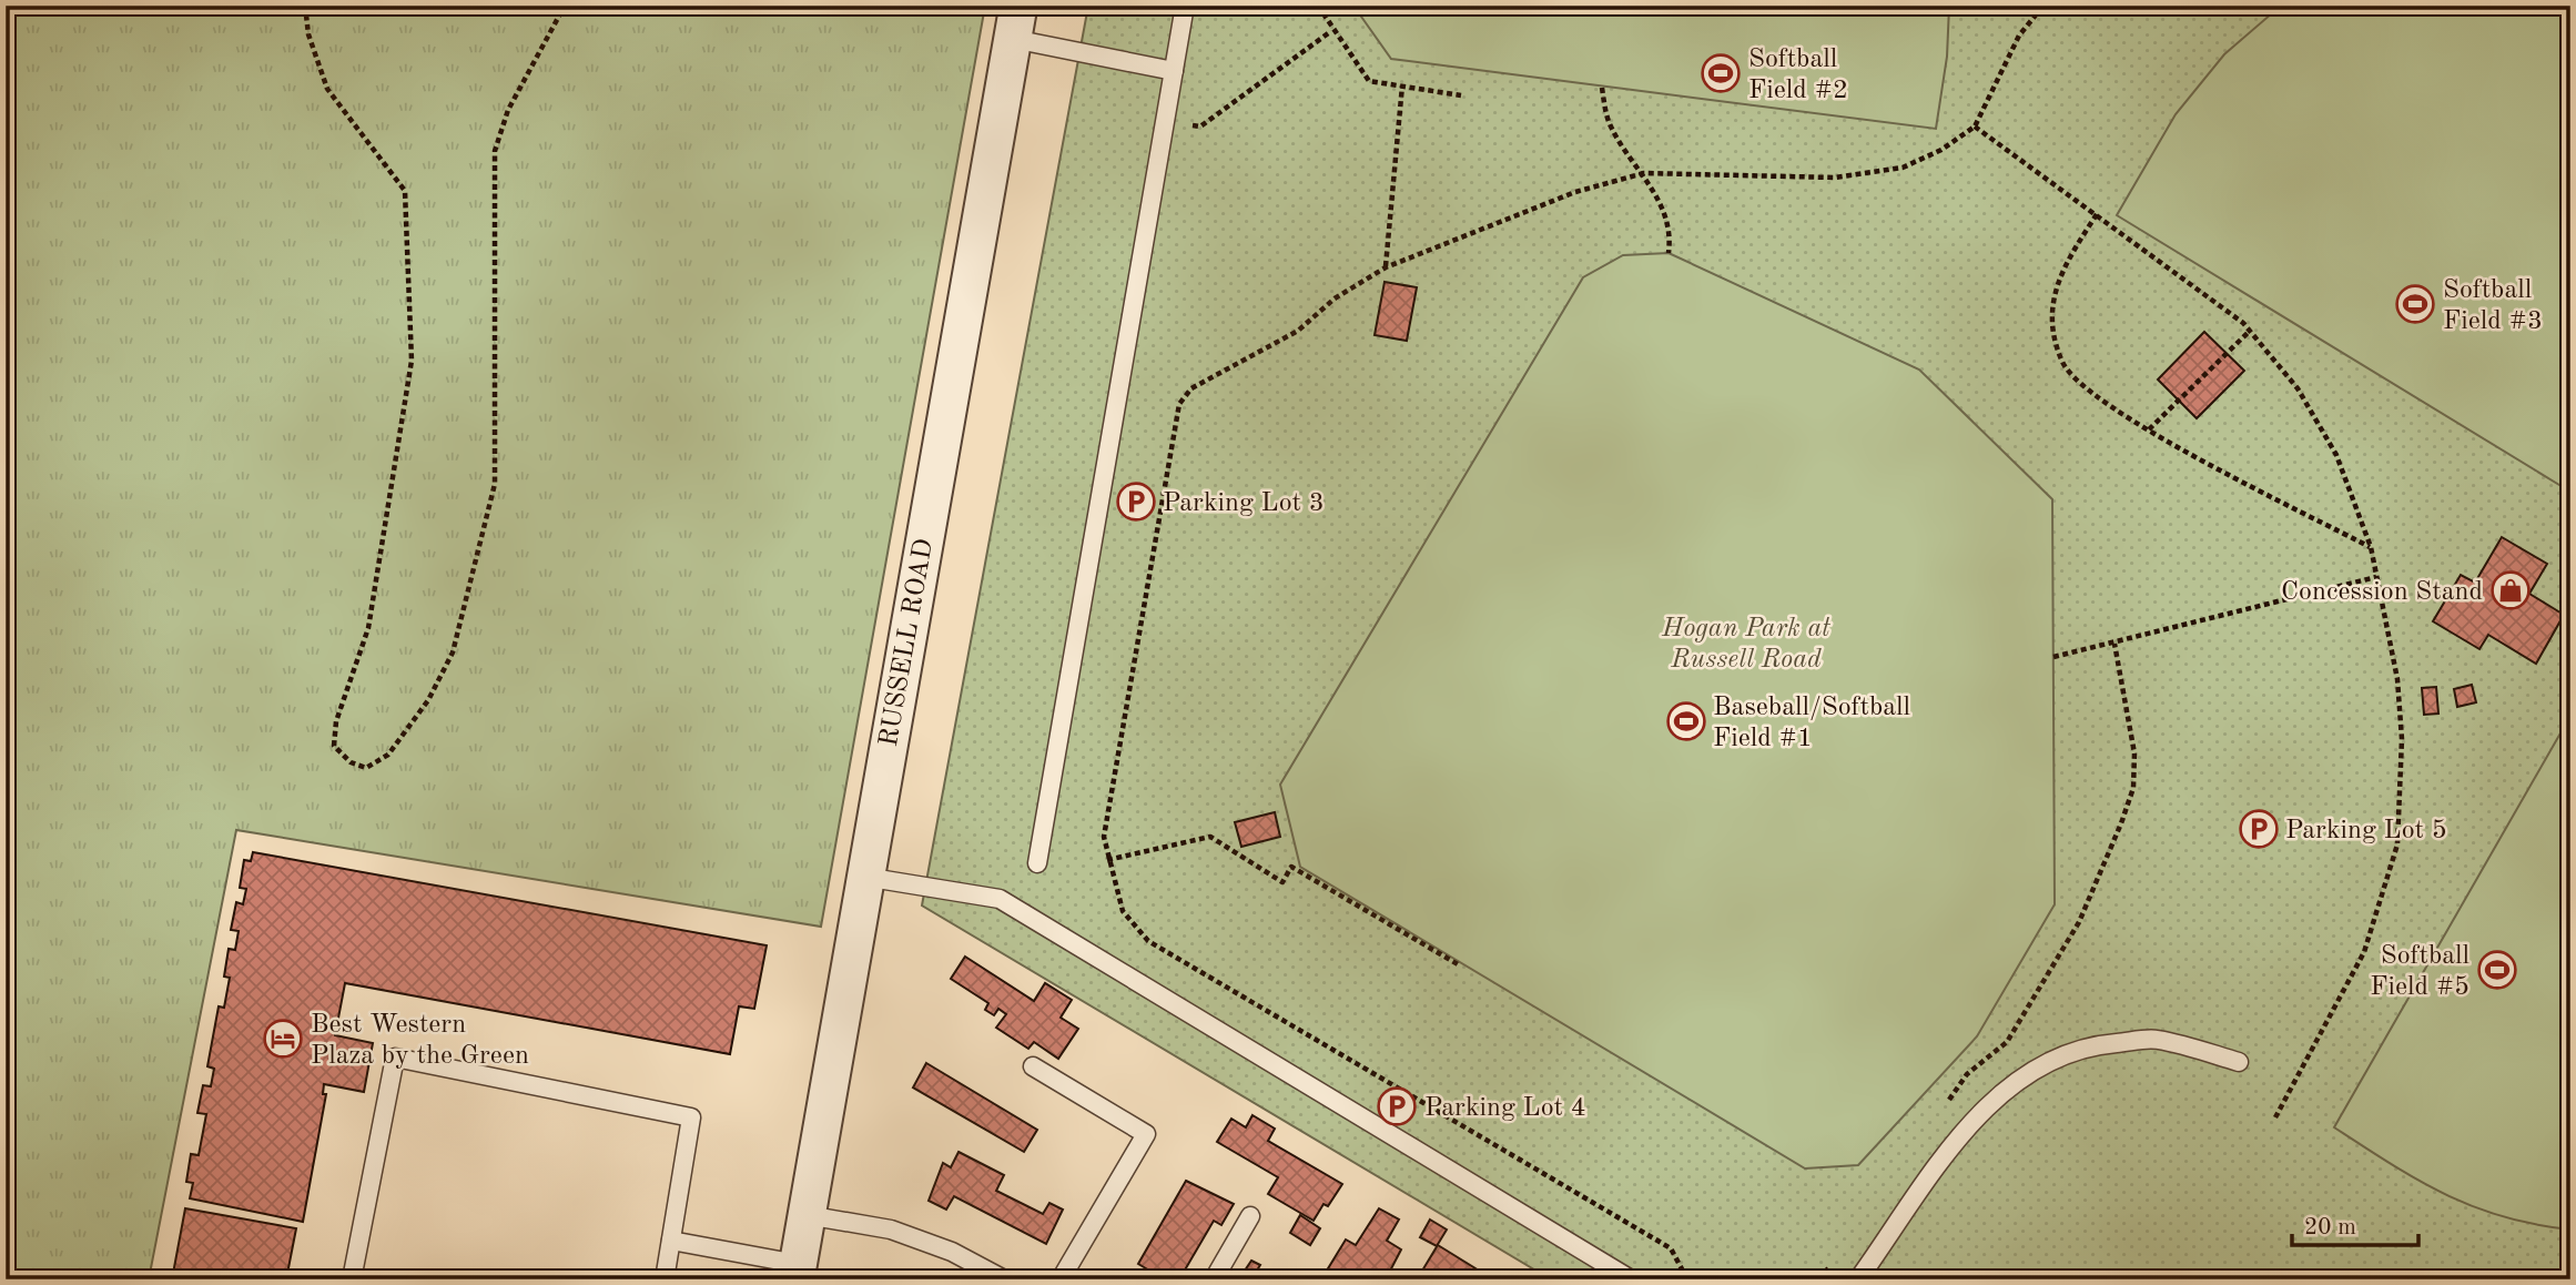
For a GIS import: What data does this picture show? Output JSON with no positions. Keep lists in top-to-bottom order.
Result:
{
  "streets": {
    "street": ["RUSSELL ROAD"]
  },
  "parks": ["Hogan Park at Russell Road"],
  "places": {
    "sports": [
      "Softball Field #2",
      "Softball Field #3",
      "Baseball/Softball Field #1",
      "Softball Field #5"
    ],
    "parking": ["Parking Lot 3", "Parking Lot 5", "Parking Lot 4"],
    "shop": ["Concession Stand"],
    "hotel": ["Best Western Plaza by the Green"]
  },
  "scale_bar": "20 m"
}
